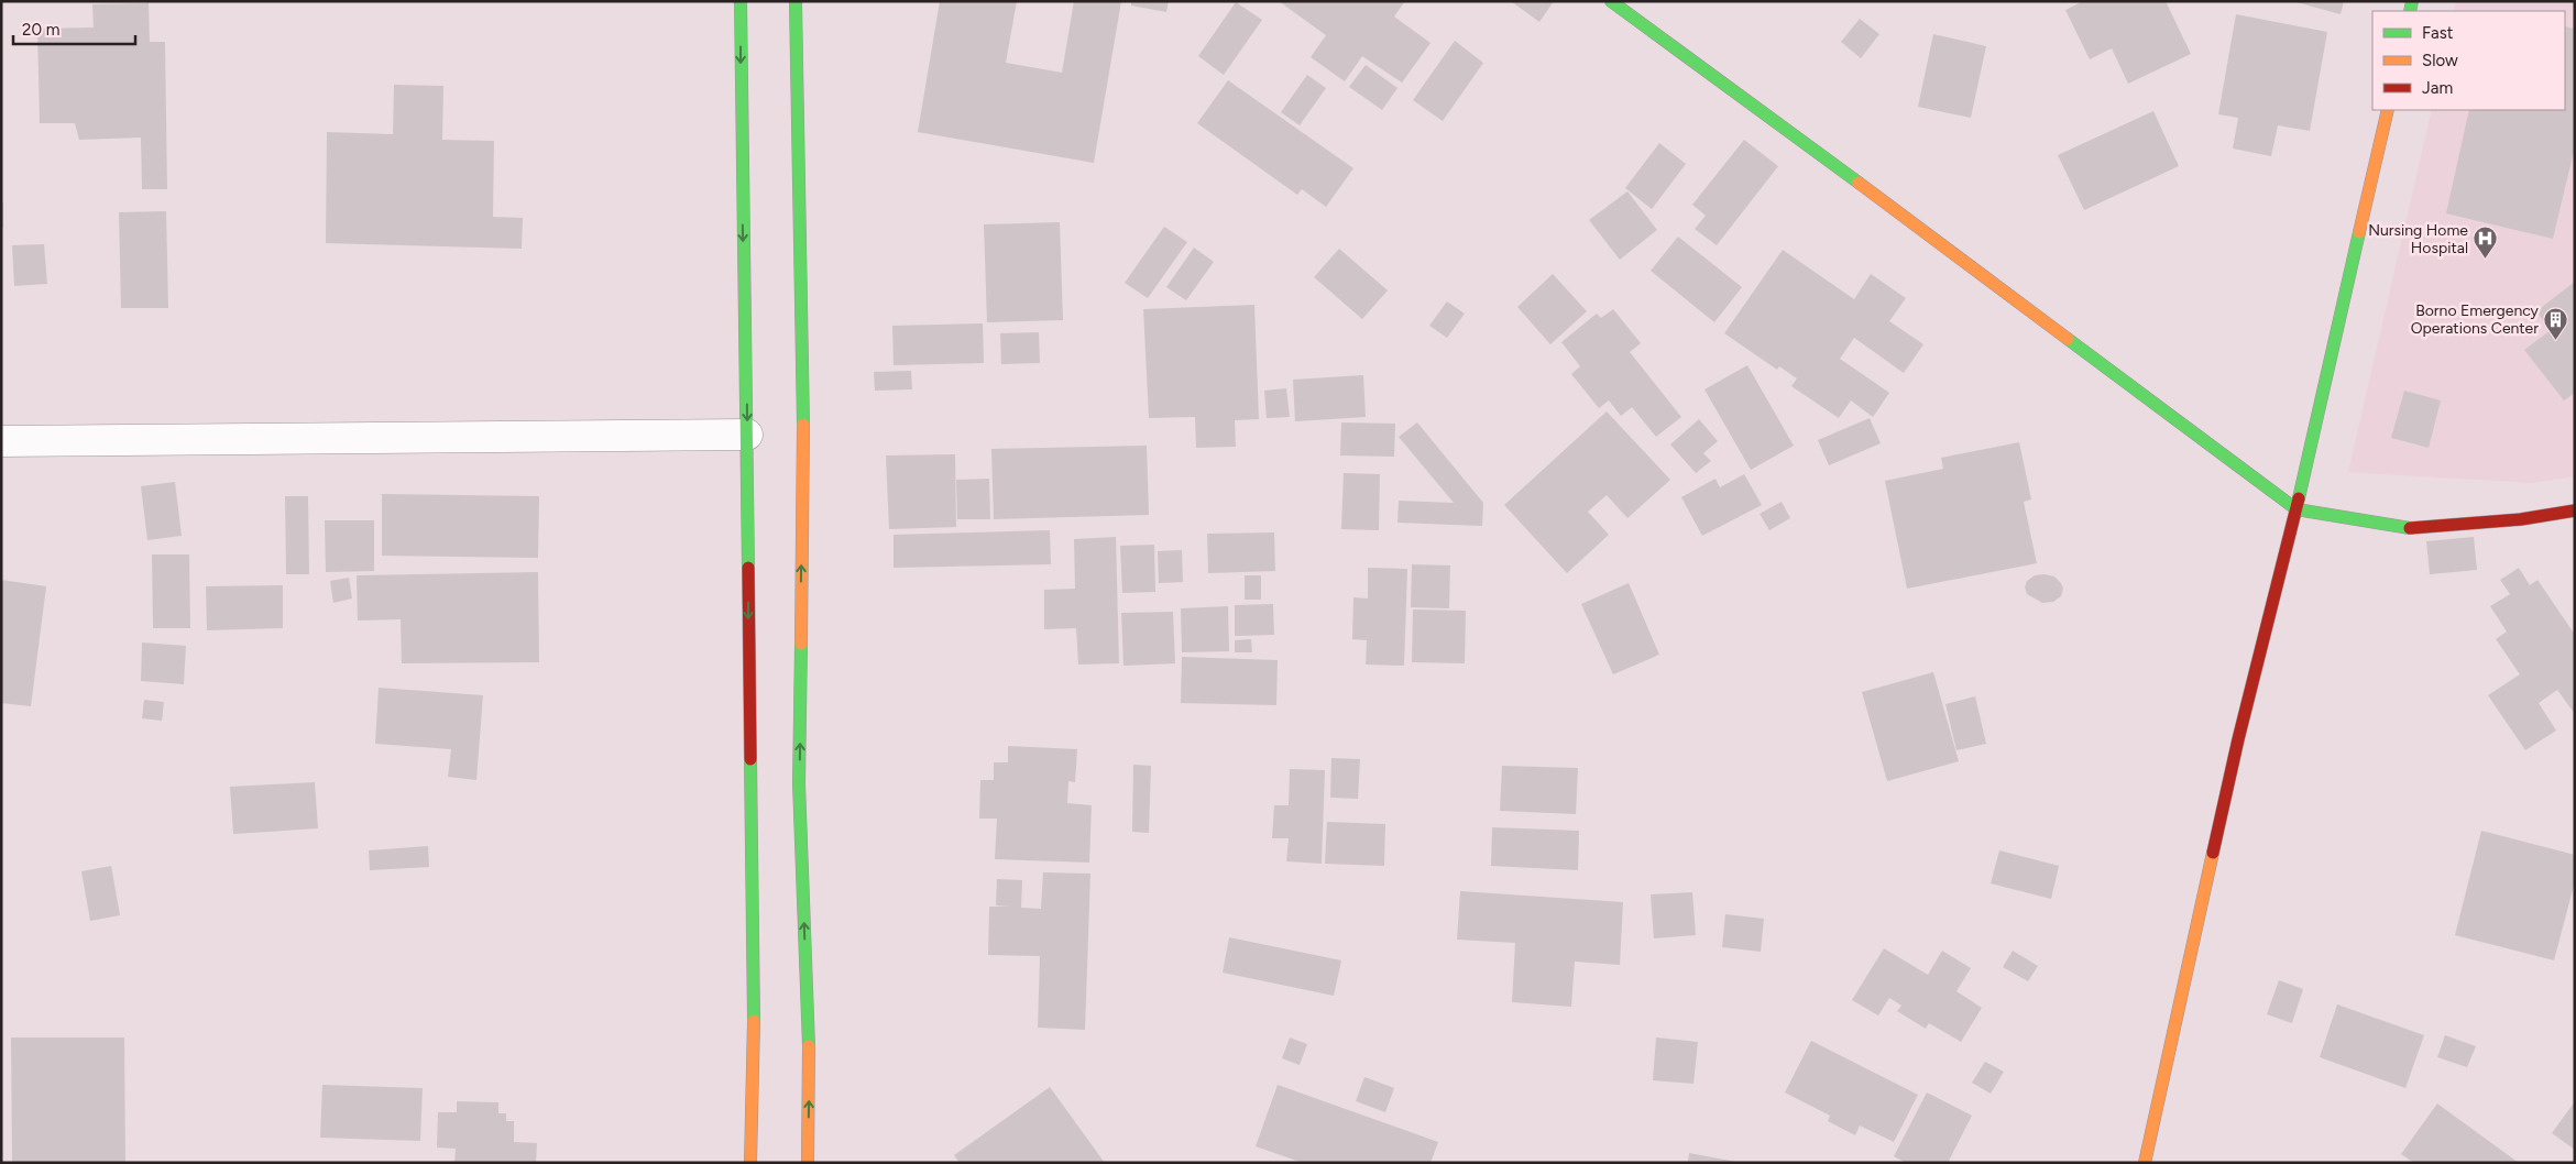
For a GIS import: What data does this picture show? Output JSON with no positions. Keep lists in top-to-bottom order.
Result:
{
  "places": {
    "hospital": ["Nursing Home Hospital"],
    "building": ["Borno Emergency Operations Center"]
  },
  "legend": ["Fast", "Slow", "Jam"],
  "scale_bar": "20 m"
}
